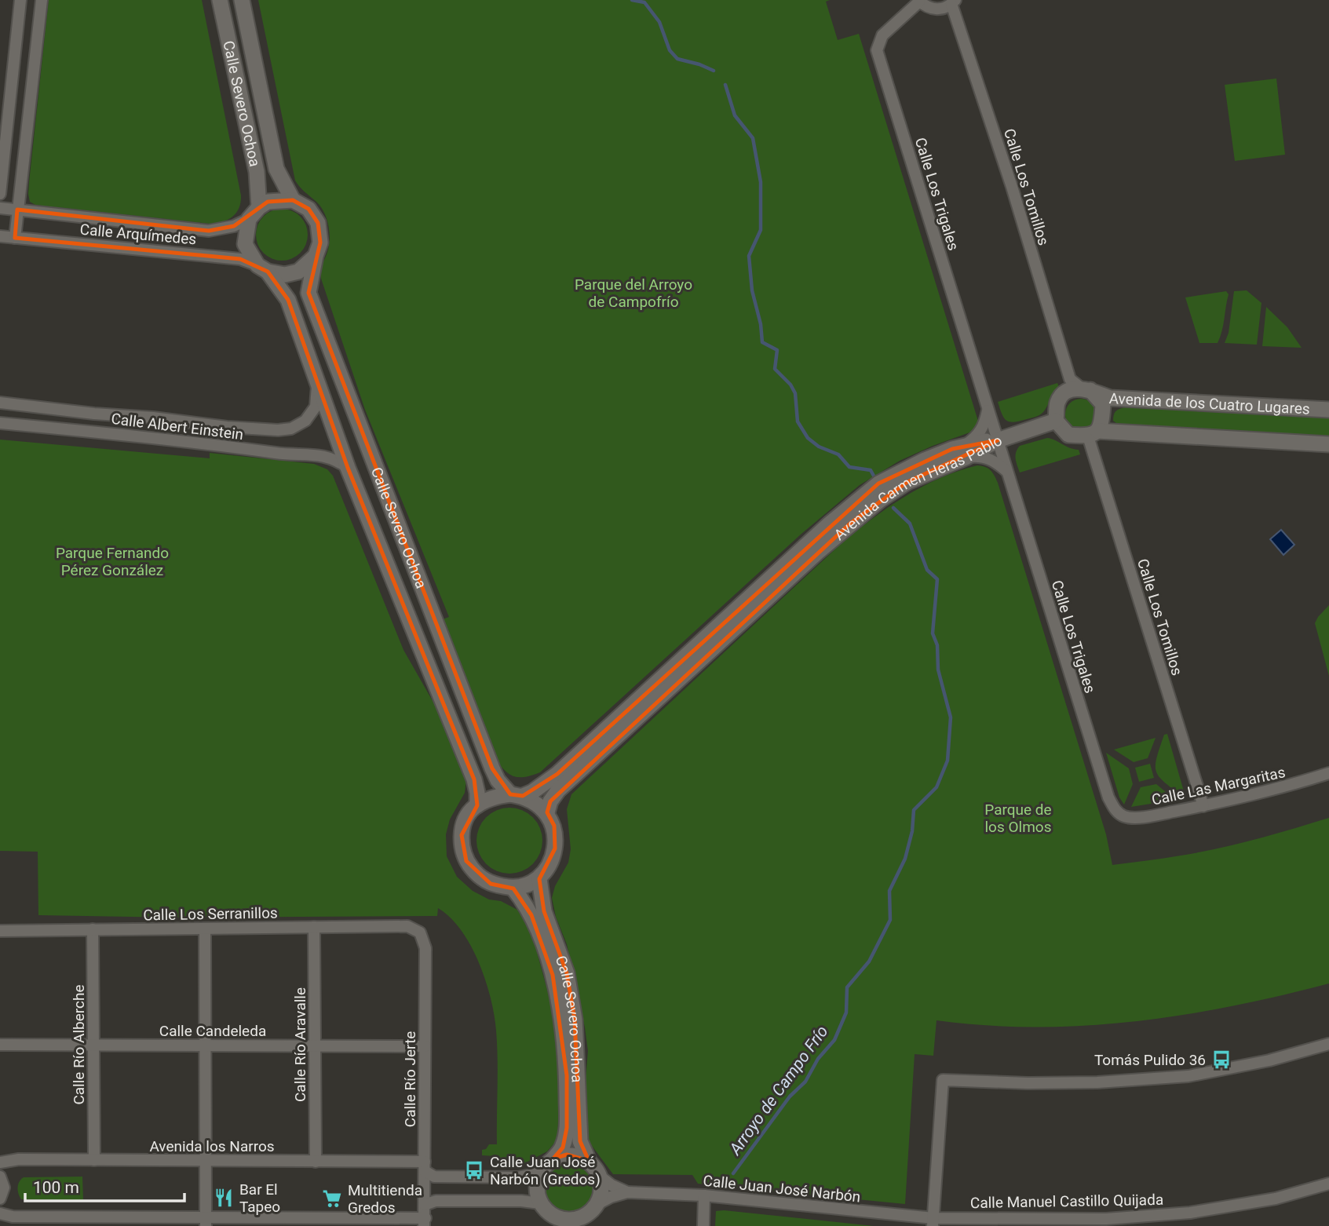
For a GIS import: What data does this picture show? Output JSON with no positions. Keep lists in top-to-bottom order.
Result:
{
  "streets": {
    "main road": ["Calle Severo Ochoa", "Avenida de los Cuatro Lugares", "Avenida Carmen Heras Pablo"],
    "street": [
      "Calle Los Tomillos",
      "Calle Los Trigales",
      "Calle Arquímedes",
      "Calle Albert Einstein",
      "Calle Las Margaritas",
      "Calle Los Serranillos",
      "Calle Candeleda",
      "Calle Río Alberche",
      "Calle Río Aravalle",
      "Calle Río Jerte",
      "Avenida los Narros",
      "Calle Juan José Narbón",
      "Calle Manuel Castillo Quijada"
    ]
  },
  "crossings": [
    ["Calle Severo Ochoa", "Calle Arquímedes"],
    ["Calle Severo Ochoa", "Calle Albert Einstein"],
    ["Calle Severo Ochoa", "Avenida Carmen Heras Pablo"],
    ["Calle Severo Ochoa", "Calle Juan José Narbón"],
    ["Calle Los Tomillos", "Avenida de los Cuatro Lugares"],
    ["Calle Los Tomillos", "Calle Las Margaritas"],
    ["Calle Los Trigales", "Avenida Carmen Heras Pablo"],
    ["Calle Los Trigales", "Calle Las Margaritas"],
    ["Calle Los Serranillos", "Calle Río Alberche"],
    ["Calle Los Serranillos", "Calle Río Aravalle"],
    ["Calle Los Serranillos", "Calle Río Jerte"],
    ["Calle Candeleda", "Calle Río Alberche"],
    ["Calle Candeleda", "Calle Río Aravalle"],
    ["Calle Candeleda", "Calle Río Jerte"],
    ["Calle Río Alberche", "Avenida los Narros"],
    ["Calle Río Aravalle", "Avenida los Narros"],
    ["Calle Río Jerte", "Avenida los Narros"],
    ["Calle Juan José Narbón", "Calle Manuel Castillo Quijada"]
  ],
  "water": ["Arroyo de Campo Frío"],
  "parks": ["Parque del Arroyo de Campofrío", "Parque Fernando Pérez González", "Parque de los Olmos"],
  "places": {
    "bus stop": ["Tomás Pulido 36", "Calle Juan José Narbón (Gredos)"],
    "restaurant": ["Bar El Tapeo"],
    "supermarket": ["Multitienda Gredos"]
  },
  "scale_bar": "100 m"
}
